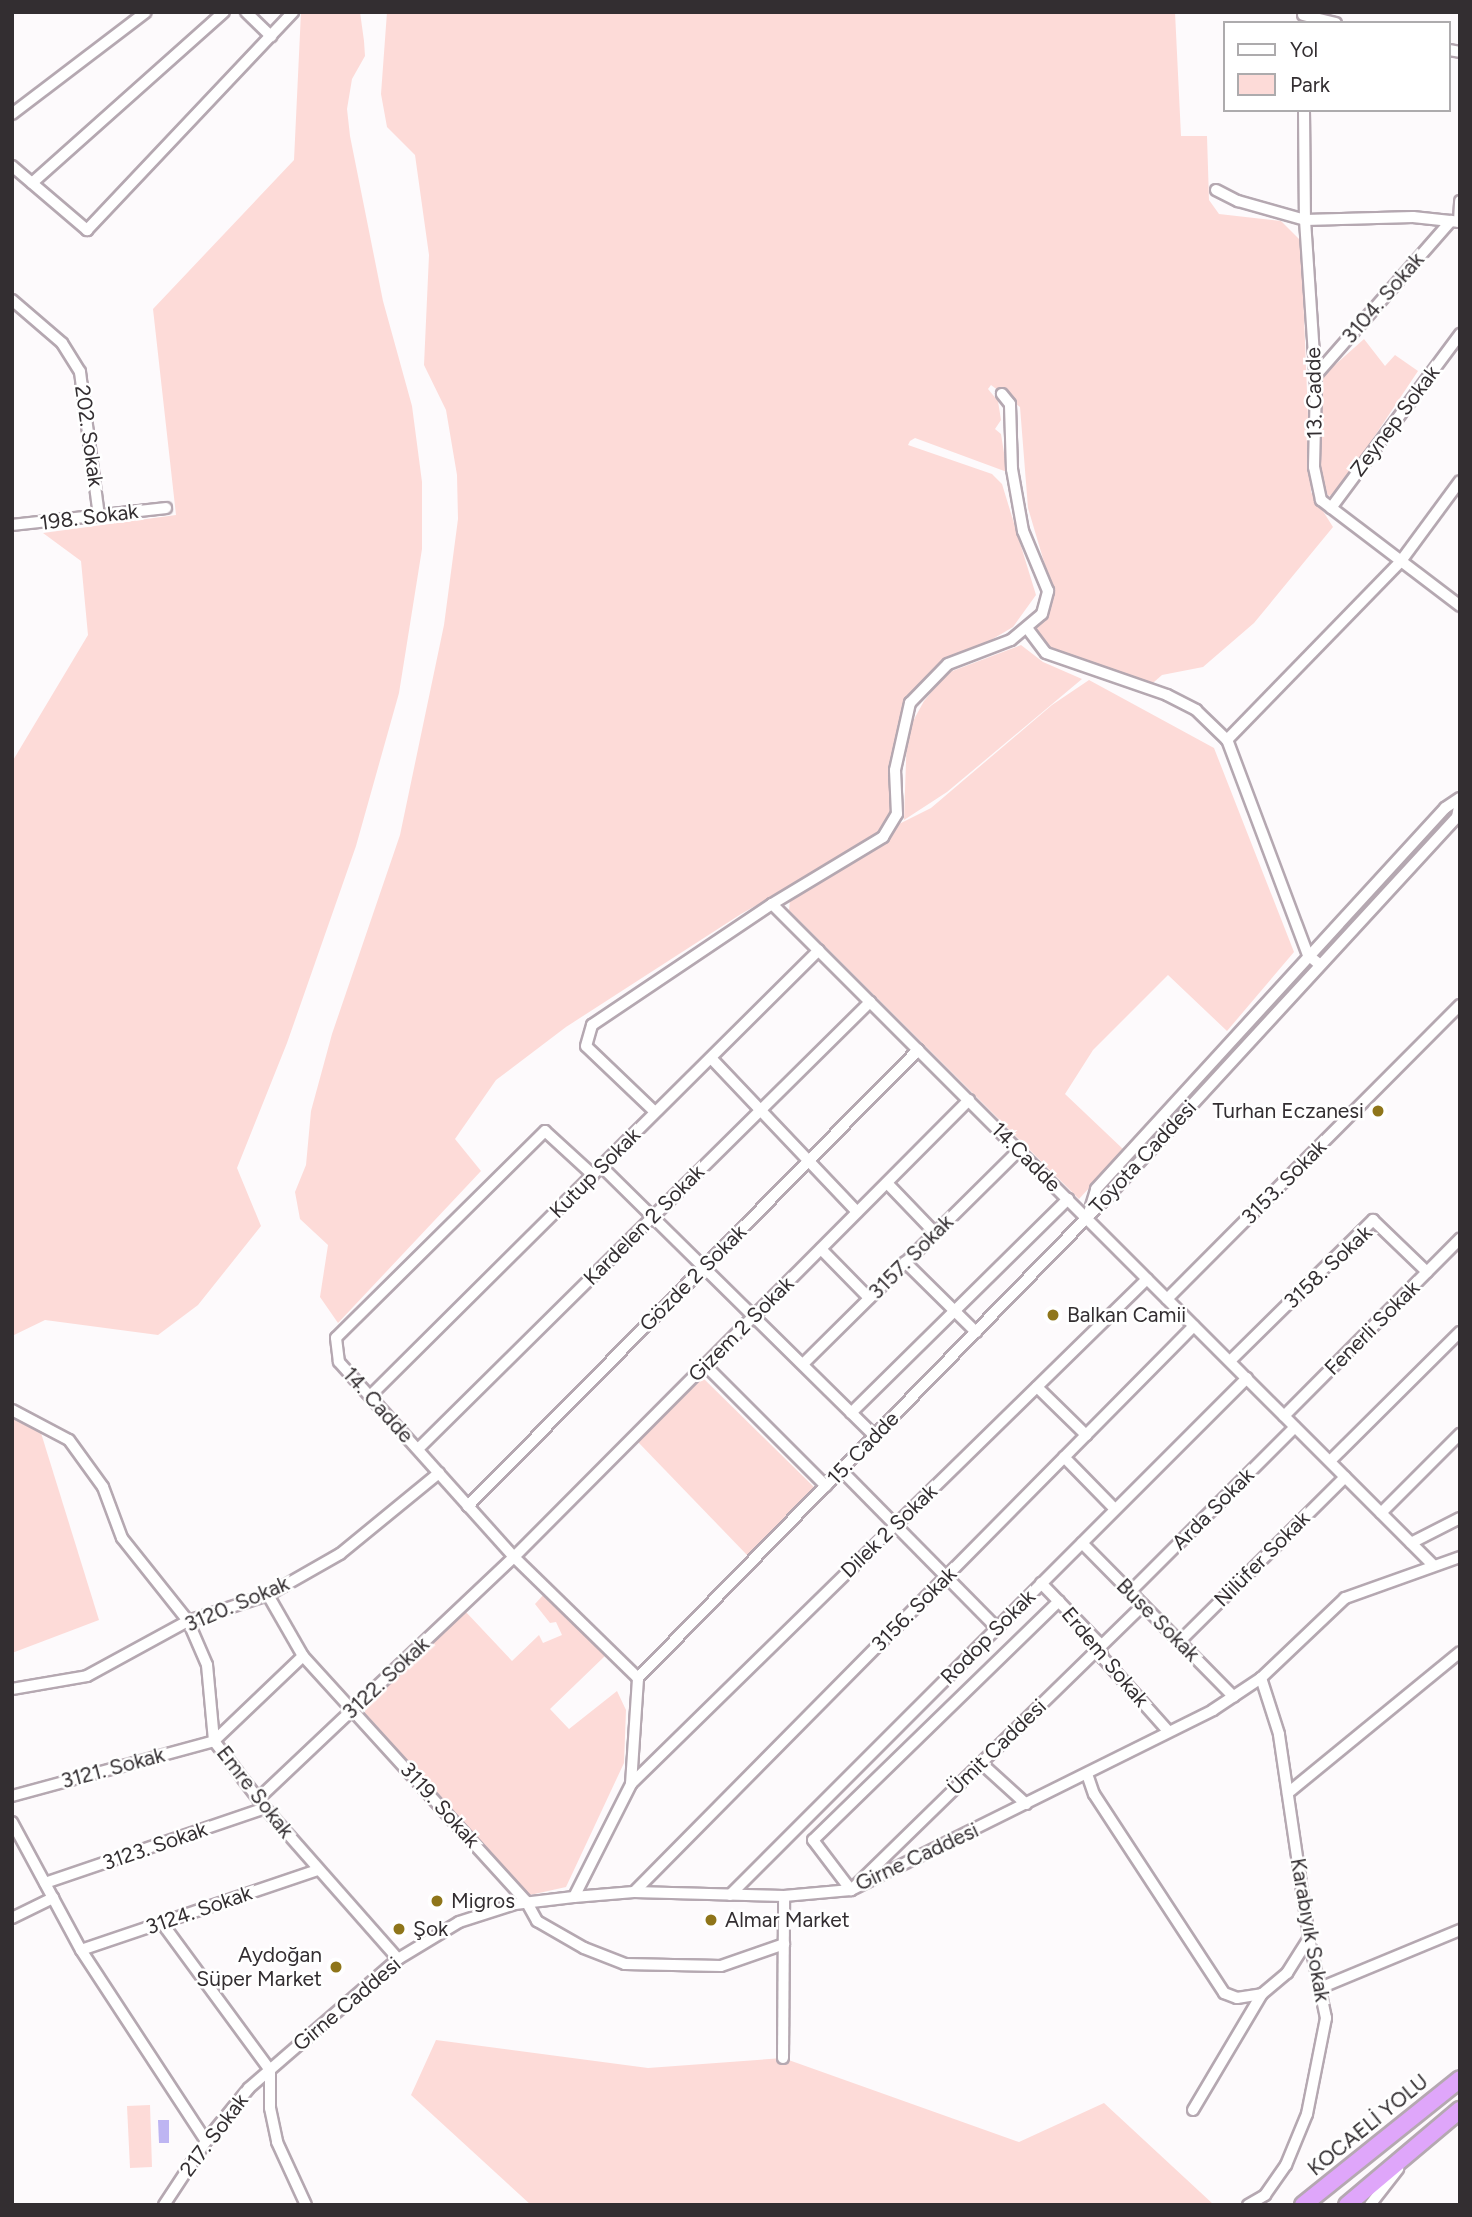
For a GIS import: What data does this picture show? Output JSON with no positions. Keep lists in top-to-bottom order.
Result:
{
  "streets": {
    "highway": ["KOCAELİ YOLU"],
    "street": [
      "3104. Sokak",
      "13. Cadde",
      "Zeynep Sokak",
      "202. Sokak",
      "198. Sokak",
      "14.Cadde",
      "Toyota Caddesi",
      "Kutup Sokak",
      "3153. Sokak",
      "Kardelen 2 Sokak",
      "3157. Sokak",
      "3158. Sokak",
      "Gözde 2 Sokak",
      "Fenerli Sokak",
      "Gizem 2 Sokak",
      "14. Cadde",
      "15. Cadde",
      "Arda Sokak",
      "Dilek 2 Sokak",
      "Nilüfer Sokak",
      "3120. Sokak",
      "3156. Sokak",
      "Buse Sokak",
      "Rodop Sokak",
      "Erdem Sokak",
      "3122. Sokak",
      "Ümit Caddesi",
      "3121. Sokak",
      "Emre Sokak",
      "3119. Sokak",
      "3123. Sokak",
      "Girne Caddesi",
      "3124. Sokak",
      "Karabıyık Sokak",
      "217. Sokak"
    ]
  },
  "crossings": [
    ["3104. Sokak", "13. Cadde"],
    ["13. Cadde", "Zeynep Sokak"],
    ["202. Sokak", "198. Sokak"],
    ["14.Cadde", "Toyota Caddesi"],
    ["14.Cadde", "Kutup Sokak"],
    ["14.Cadde", "3153. Sokak"],
    ["14.Cadde", "Kardelen 2 Sokak"],
    ["14.Cadde", "3157. Sokak"],
    ["14.Cadde", "3158. Sokak"],
    ["14.Cadde", "Gözde 2 Sokak"],
    ["14.Cadde", "Fenerli Sokak"],
    ["14.Cadde", "Gizem 2 Sokak"],
    ["14.Cadde", "15. Cadde"],
    ["14.Cadde", "Arda Sokak"],
    ["14.Cadde", "Dilek 2 Sokak"],
    ["14.Cadde", "Nilüfer Sokak"],
    ["14.Cadde", "3156. Sokak"],
    ["14.Cadde", "Rodop Sokak"],
    ["14.Cadde", "Girne Caddesi"],
    ["Toyota Caddesi", "15. Cadde"],
    ["Kutup Sokak", "14. Cadde"],
    ["Kardelen 2 Sokak", "14. Cadde"],
    ["3158. Sokak", "Fenerli Sokak"],
    ["Gözde 2 Sokak", "14. Cadde"],
    ["Gizem 2 Sokak", "14. Cadde"],
    ["Gizem 2 Sokak", "3122. Sokak"],
    ["14. Cadde", "15. Cadde"],
    ["14. Cadde", "3120. Sokak"],
    ["14. Cadde", "3122. Sokak"],
    ["Arda Sokak", "Buse Sokak"],
    ["Nilüfer Sokak", "Buse Sokak"],
    ["3120. Sokak", "Emre Sokak"],
    ["3120. Sokak", "3119. Sokak"],
    ["3156. Sokak", "Girne Caddesi"],
    ["Buse Sokak", "Rodop Sokak"],
    ["Buse Sokak", "Ümit Caddesi"],
    ["Buse Sokak", "Girne Caddesi"],
    ["Rodop Sokak", "Erdem Sokak"],
    ["Rodop Sokak", "Girne Caddesi"],
    ["Erdem Sokak", "Ümit Caddesi"],
    ["Erdem Sokak", "Girne Caddesi"],
    ["3122. Sokak", "Emre Sokak"],
    ["3122. Sokak", "3119. Sokak"],
    ["Ümit Caddesi", "Girne Caddesi"],
    ["3121. Sokak", "Emre Sokak"],
    ["Emre Sokak", "3123. Sokak"],
    ["Emre Sokak", "Girne Caddesi"],
    ["Emre Sokak", "3124. Sokak"],
    ["3119. Sokak", "Girne Caddesi"],
    ["Girne Caddesi", "Karabıyık Sokak"],
    ["Girne Caddesi", "217. Sokak"]
  ],
  "places": [
    "Turhan Eczanesi",
    "Balkan Camii",
    "Migros",
    "Almar Market",
    "Şok",
    "Aydoğan Süper Market"
  ],
  "legend": ["Yol", "Park"]
}
